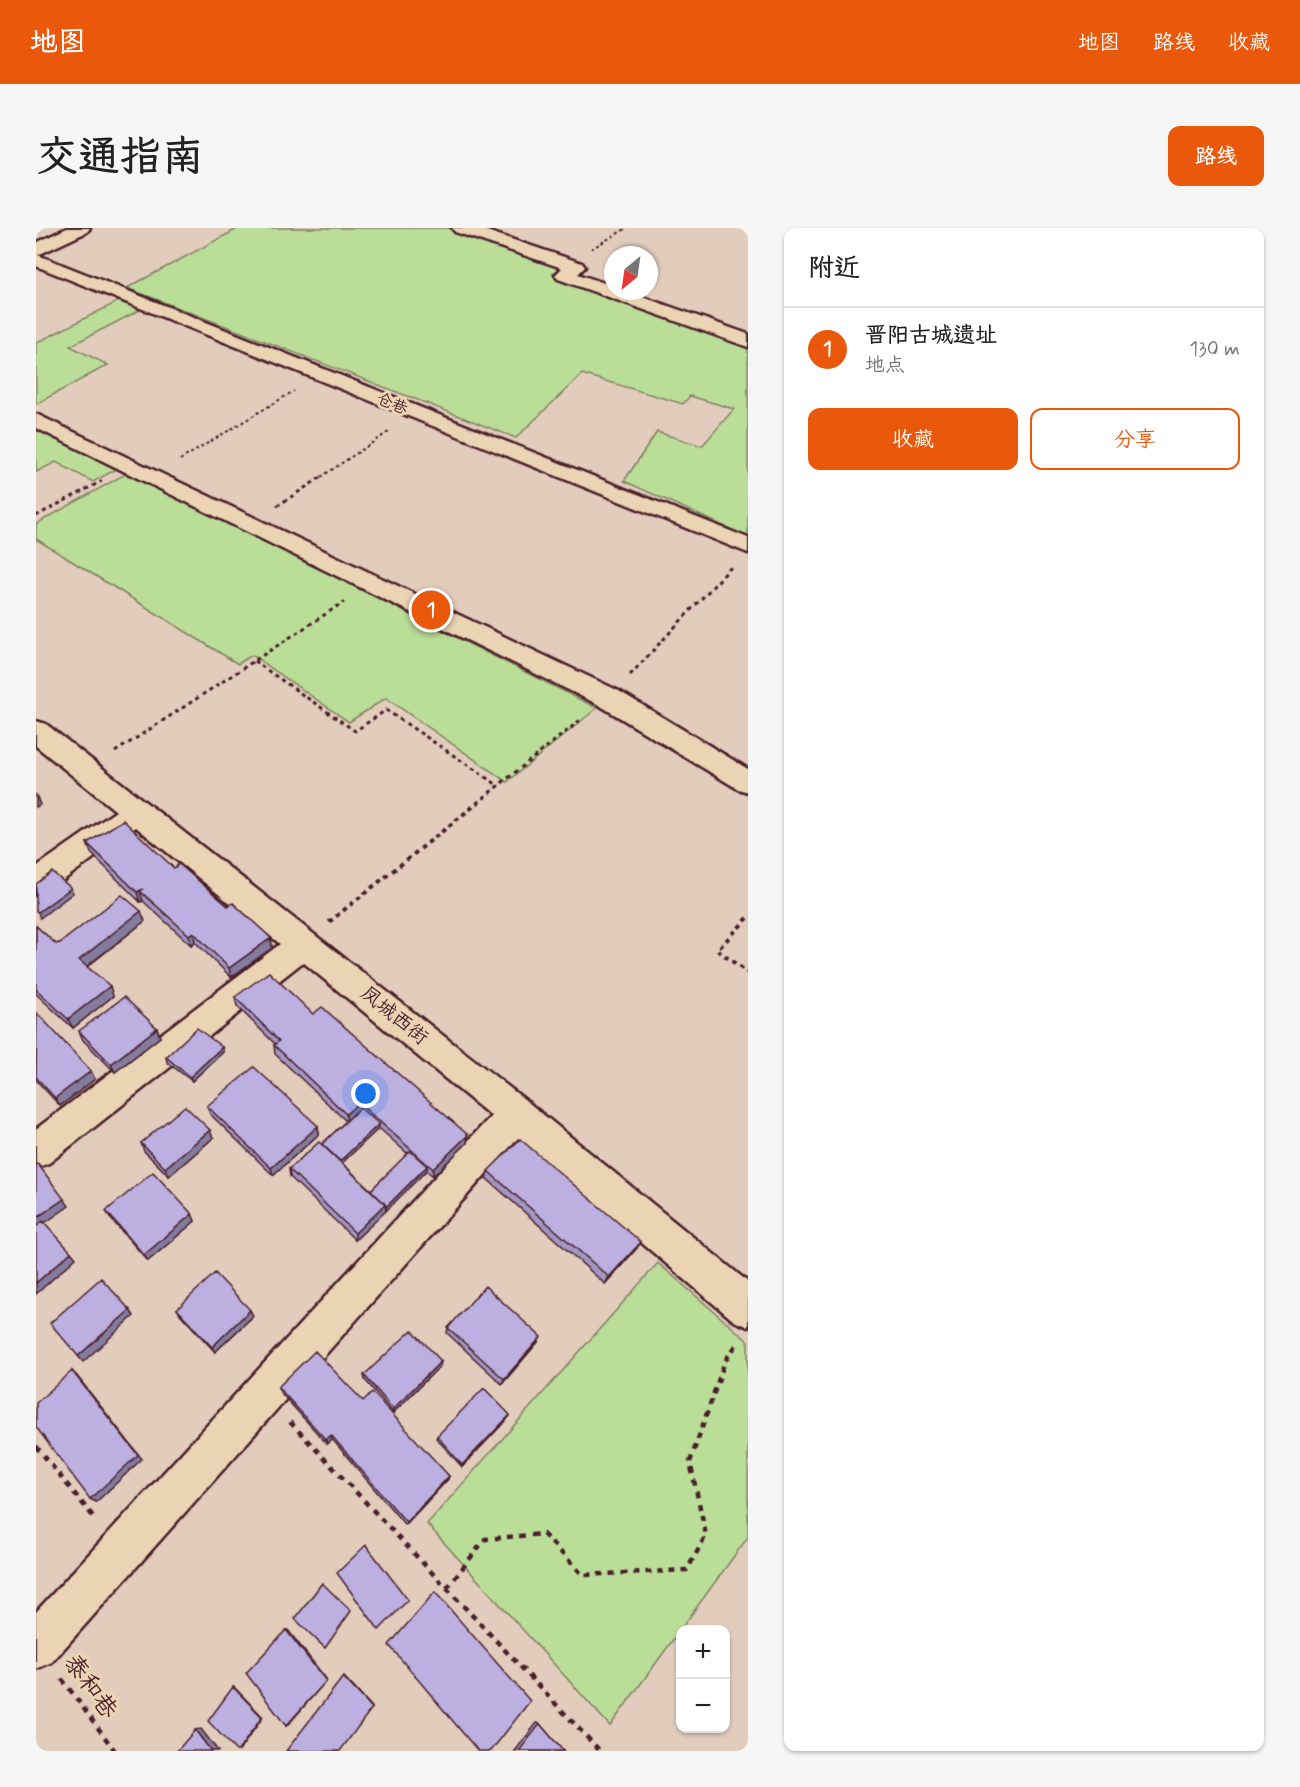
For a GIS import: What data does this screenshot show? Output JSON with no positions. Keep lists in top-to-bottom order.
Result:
{
  "streets": {
    "street": ["仓巷", "凤城西街"],
    "path": ["泰和巷"]
  },
  "north": "bottom left",
  "page": {
    "header": "地图",
    "nav": ["地图", "路线", "收藏"],
    "buttons": [
      "路线",
      ["收藏", "分享"]
    ],
    "title": "交通指南",
    "heading": "附近",
    "list": [
      {
        "mark": "1",
        "name": "晋阳古城遗址",
        "note": "地点",
        "value": "130 m"
      }
    ],
    "pins": "1",
    "map_buttons": ["+", "−"]
  }
}
